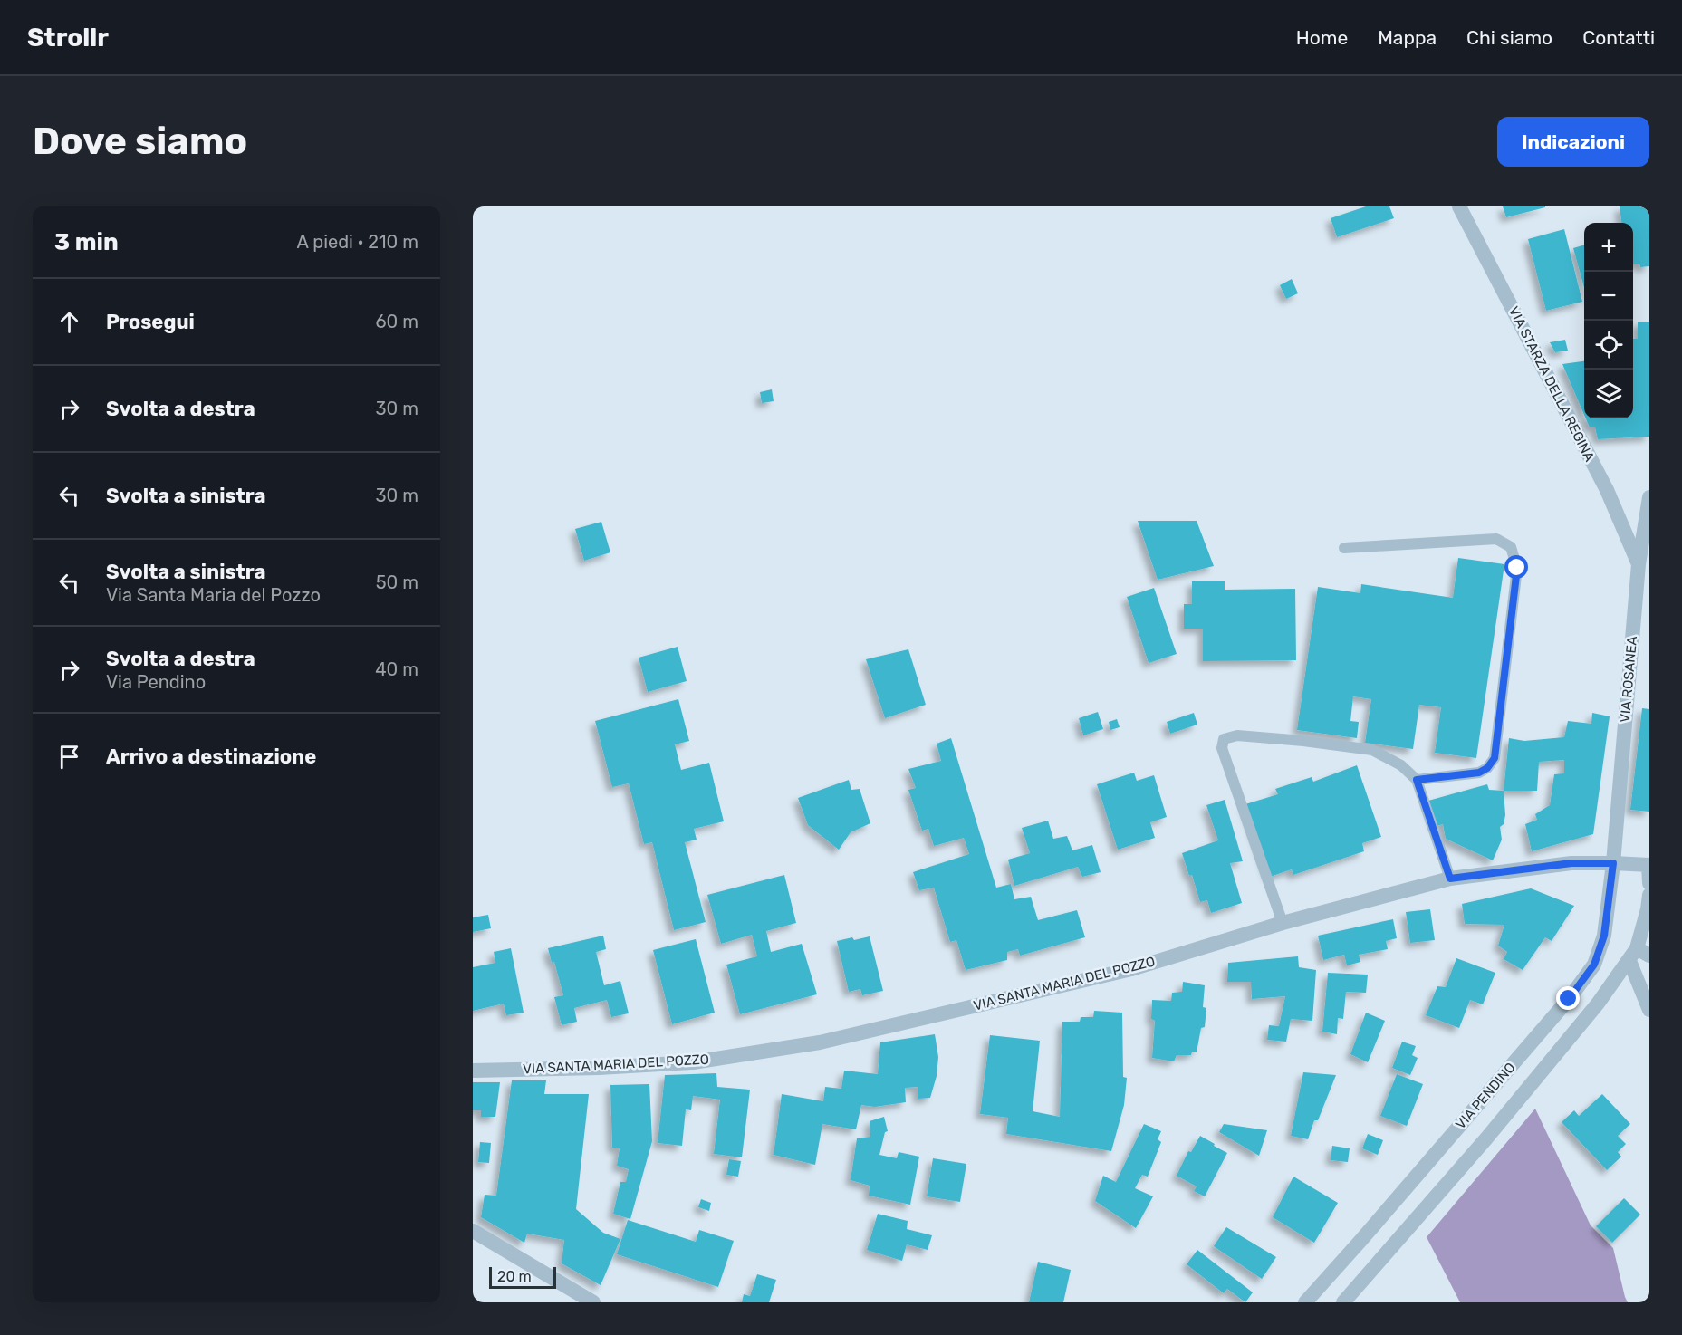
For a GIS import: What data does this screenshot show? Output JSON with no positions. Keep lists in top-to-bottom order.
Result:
{
  "streets": {
    "street": [
      "VIA STARZA DELLA REGINA",
      "VIA ROSANEA",
      "VIA SANTA MARIA DEL POZZO",
      "VIA PENDINO"
    ]
  },
  "crossings": [
    ["VIA STARZA DELLA REGINA", "VIA ROSANEA"],
    ["VIA ROSANEA", "VIA SANTA MARIA DEL POZZO"],
    ["VIA ROSANEA", "VIA PENDINO"],
    ["VIA SANTA MARIA DEL POZZO", "VIA PENDINO"]
  ],
  "scale_bar": "20 m",
  "page": {
    "header": "Strollr",
    "nav": [
      "Home",
      "Mappa",
      "Chi siamo",
      "Contatti"
    ],
    "buttons": "Indicazioni",
    "title": "Dove siamo",
    "heading": ["3 min", "A piedi · 210 m"],
    "map_buttons": ["+", "−"],
    "list": [
      ["Prosegui", "60 m"],
      ["Svolta a destra", "30 m"],
      ["Svolta a sinistra", "30 m"],
      ["Svolta a sinistra", "Via Santa Maria del Pozzo", "50 m"],
      ["Svolta a destra", "Via Pendino", "40 m"],
      "Arrivo a destinazione"
    ],
    "scale": "20 m"
  }
}
